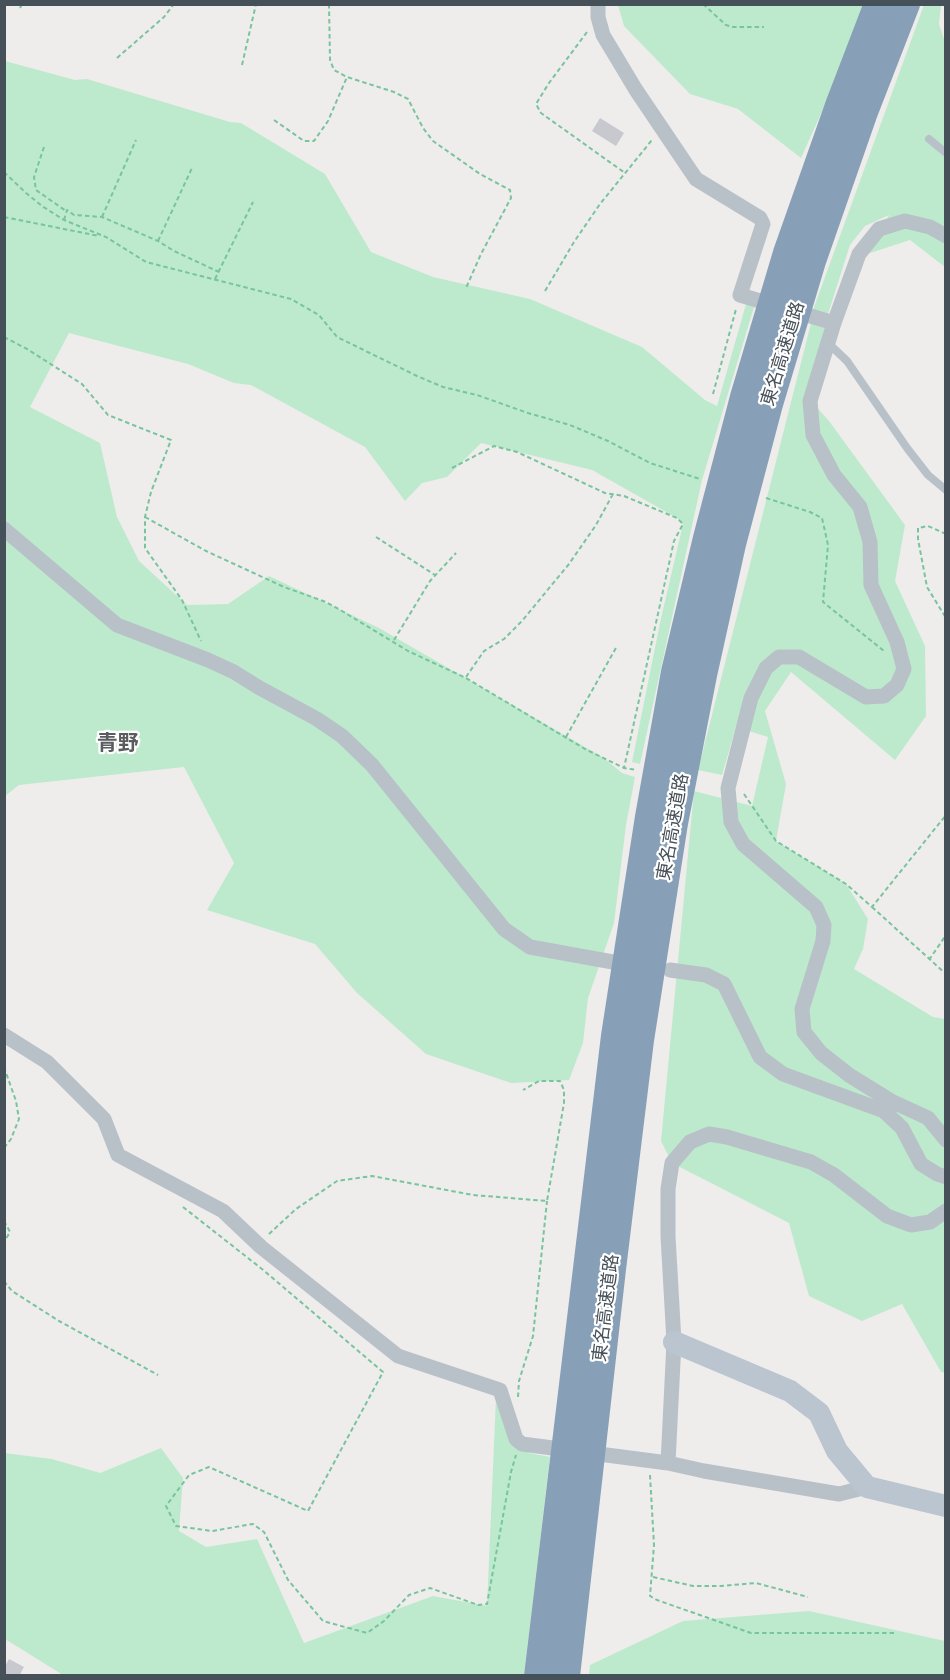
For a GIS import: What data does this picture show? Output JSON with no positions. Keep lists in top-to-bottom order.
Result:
{
  "streets": {
    "highway": ["東名高速道路"]
  },
  "districts": ["青野"]
}
